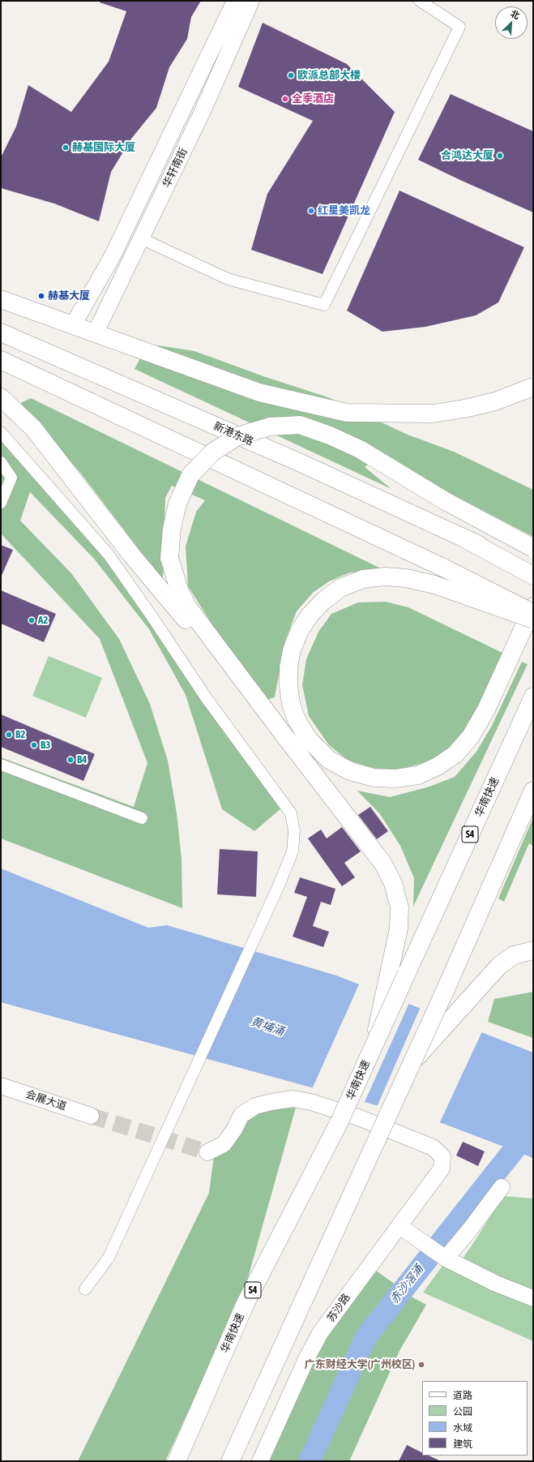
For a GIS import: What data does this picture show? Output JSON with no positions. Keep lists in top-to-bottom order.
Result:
{
  "streets": {
    "main road": ["新港东路", "华南快速", "S4"],
    "street": ["华轩南街", "会展大道", "苏沙路"]
  },
  "water": ["黄埔涌", "赤沙滘涌"],
  "places": [
    "欧派总部大楼",
    "全季酒店",
    "赫基国际大厦",
    "合鸿达大厦",
    "红星美凯龙",
    "赫基大厦",
    "A2",
    "B2",
    "B3",
    "B4",
    "广东财经大学(广州校区)"
  ],
  "legend": [
    "道路",
    "公园",
    "水域",
    "建筑"
  ],
  "north": "top right"
}
